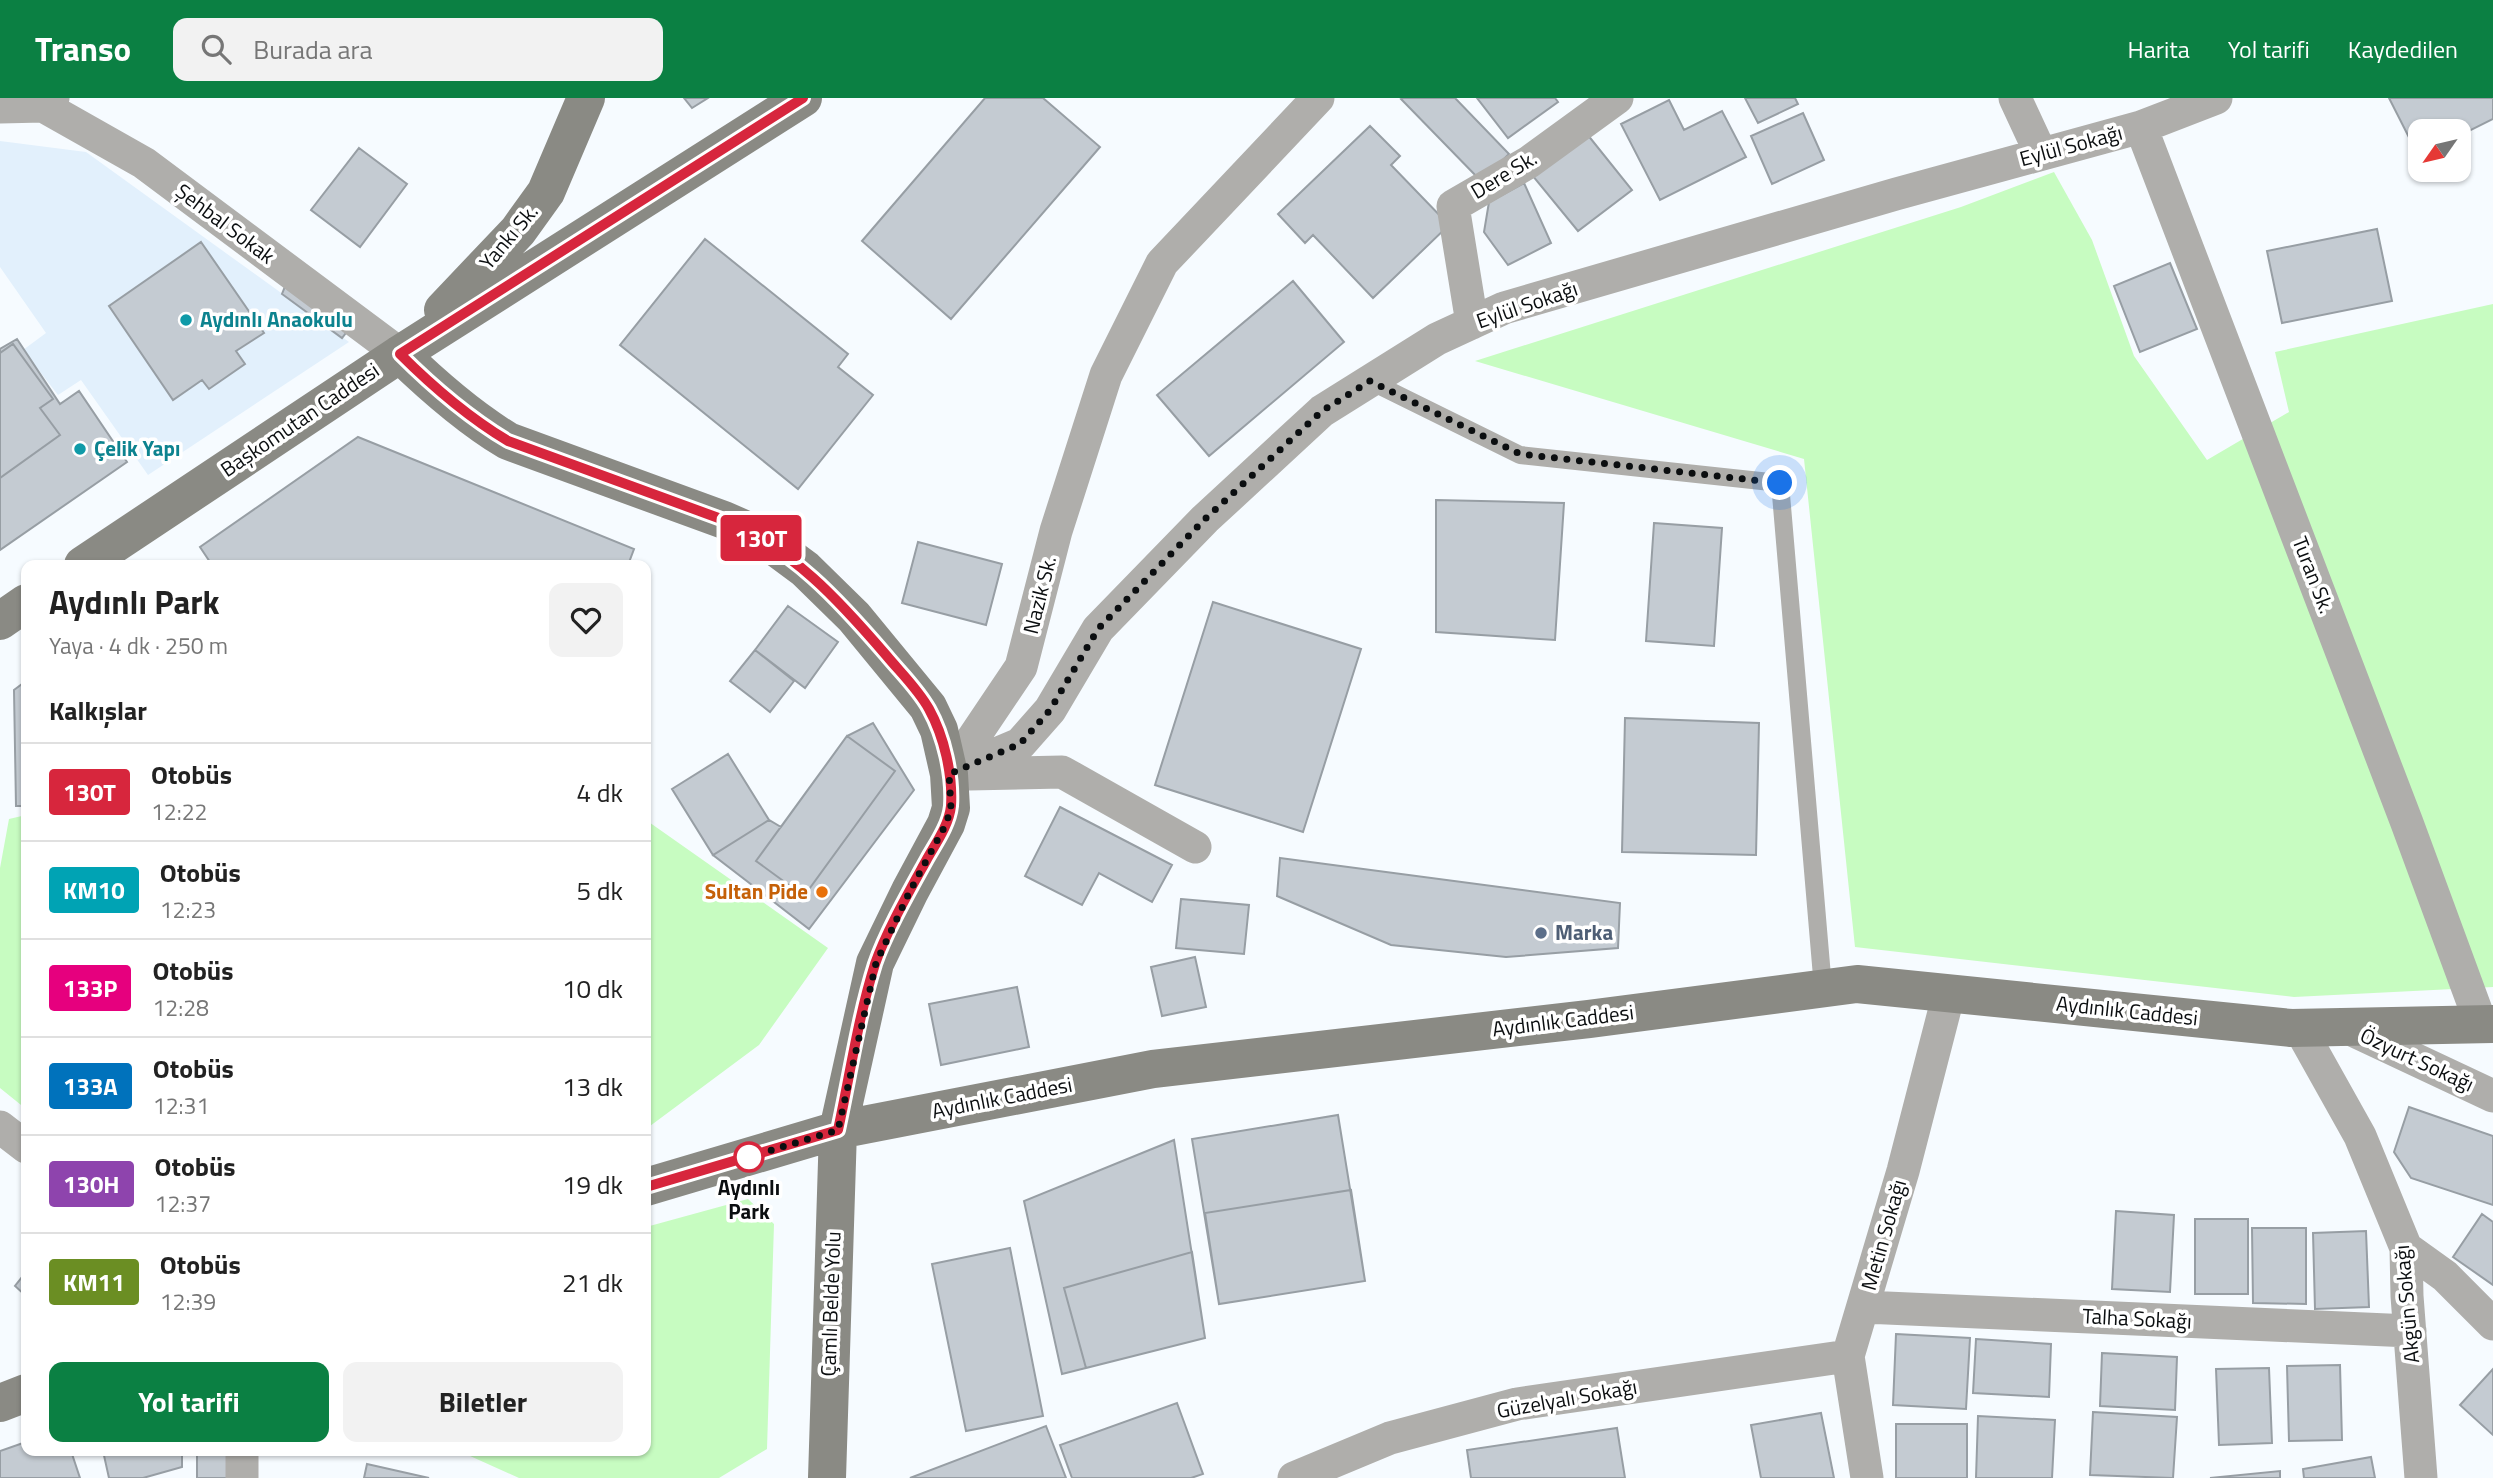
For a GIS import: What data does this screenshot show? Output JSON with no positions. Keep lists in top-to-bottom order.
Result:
{
  "streets": {
    "street": [
      "Eylül Sokağı",
      "Dere Sk.",
      "Şehbal Sokak",
      "Yankı Sk.",
      "Başkomutan Caddesi",
      "Turan Sk.",
      "Nazik Sk.",
      "Aydınlık Caddesi",
      "Özyurt Sokağı",
      "Metin Sokağı",
      "Çamlı Belde Yolu",
      "Akgün Sokağı",
      "Talha Sokağı",
      "Güzelyalı Sokağı"
    ]
  },
  "crossings": [
    ["Eylül Sokağı", "Dere Sk."],
    ["Eylül Sokağı", "Turan Sk."],
    ["Eylül Sokağı", "Nazik Sk."],
    ["Şehbal Sokak", "Yankı Sk."],
    ["Şehbal Sokak", "Başkomutan Caddesi"],
    ["Yankı Sk.", "Başkomutan Caddesi"],
    ["Turan Sk.", "Aydınlık Caddesi"],
    ["Aydınlık Caddesi", "Özyurt Sokağı"],
    ["Aydınlık Caddesi", "Metin Sokağı"],
    ["Aydınlık Caddesi", "Çamlı Belde Yolu"],
    ["Aydınlık Caddesi", "Akgün Sokağı"],
    ["Metin Sokağı", "Talha Sokağı"],
    ["Metin Sokağı", "Güzelyalı Sokağı"],
    ["Akgün Sokağı", "Talha Sokağı"]
  ],
  "places": [
    "Aydınlı Anaokulu",
    "Çelik Yapı",
    "Sultan Pide",
    "Marka",
    "Aydınlı Park"
  ],
  "lines": ["bus line 130T"],
  "north": "bottom left",
  "page": {
    "header": "Transo",
    "search": "Burada ara",
    "nav": ["Harita", "Yol tarifi", "Kaydedilen"],
    "on_map": "130T",
    "heading": [
      ["Aydınlı Park", "Yaya · 4 dk · 250 m"],
      "Kalkışlar"
    ],
    "list": [
      {
        "mark": "130T",
        "name": "Otobüs",
        "note": "12:22",
        "value": "4 dk"
      },
      {
        "mark": "KM10",
        "name": "Otobüs",
        "note": "12:23",
        "value": "5 dk"
      },
      {
        "mark": "133P",
        "name": "Otobüs",
        "note": "12:28",
        "value": "10 dk"
      },
      {
        "mark": "133A",
        "name": "Otobüs",
        "note": "12:31",
        "value": "13 dk"
      },
      {
        "mark": "130H",
        "name": "Otobüs",
        "note": "12:37",
        "value": "19 dk"
      },
      {
        "mark": "KM11",
        "name": "Otobüs",
        "note": "12:39",
        "value": "21 dk"
      }
    ],
    "buttons": ["Yol tarifi", "Biletler"]
  }
}
